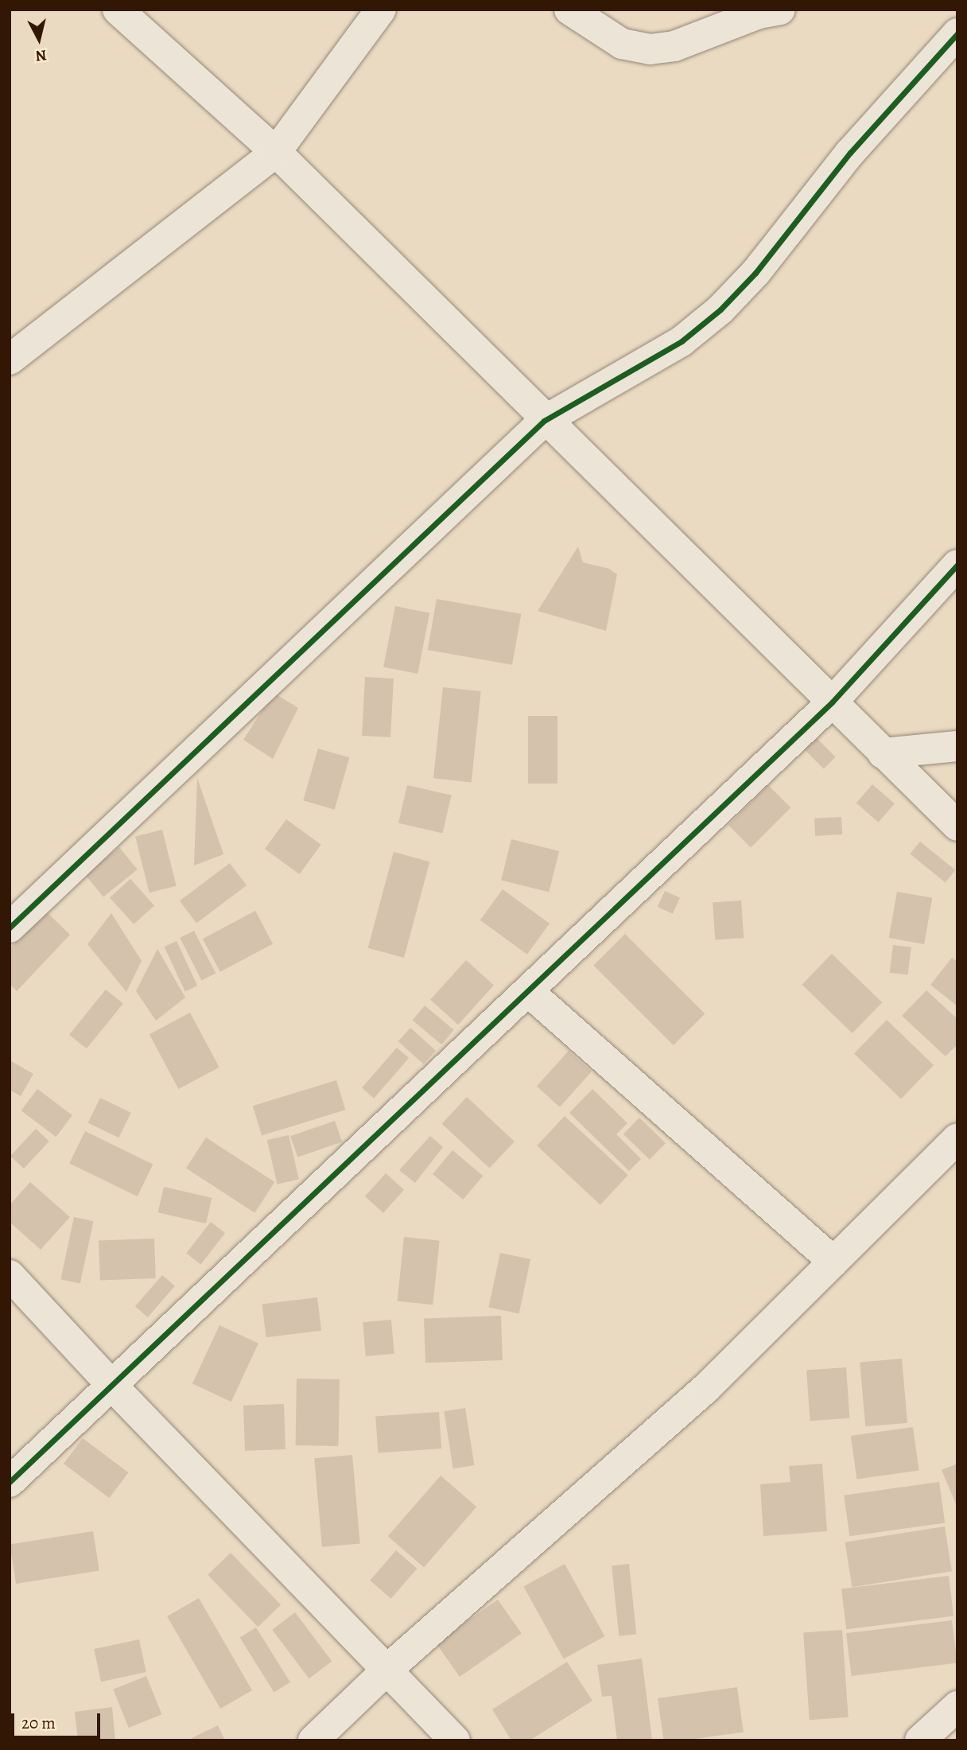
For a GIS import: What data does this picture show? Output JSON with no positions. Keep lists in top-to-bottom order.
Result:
{
  "scale_bar": "20 m",
  "north": "bottom"
}
